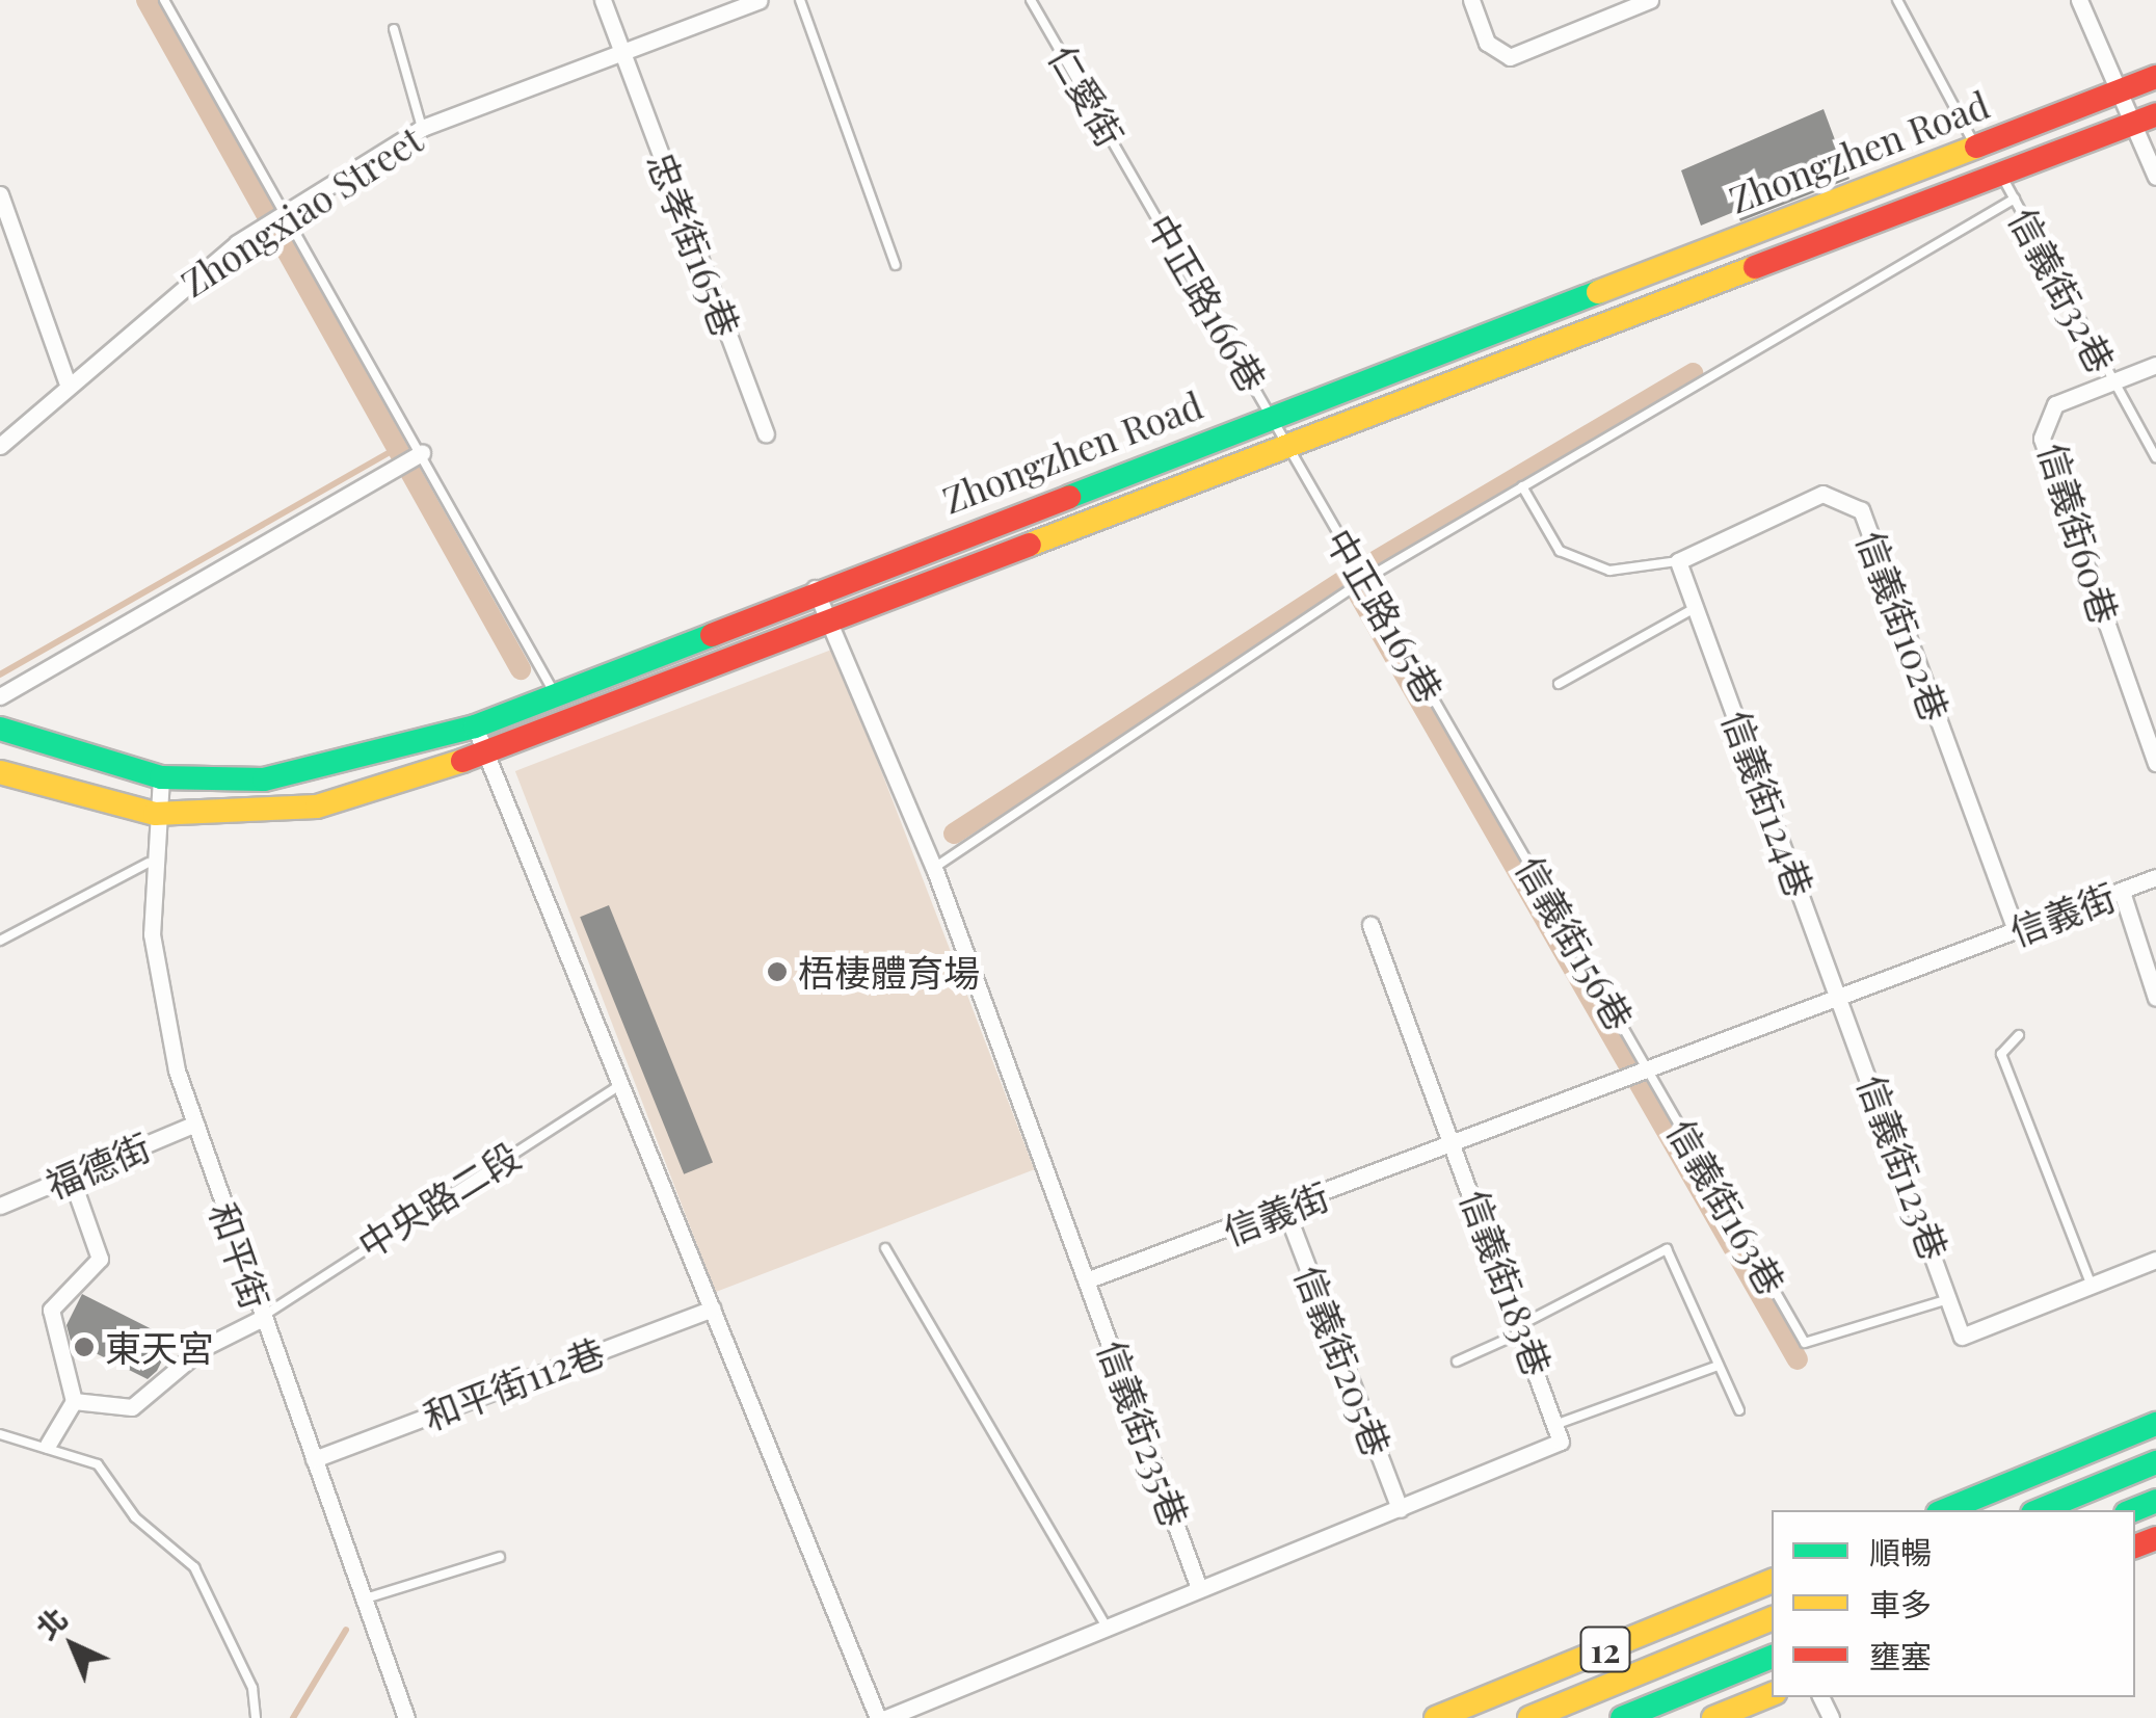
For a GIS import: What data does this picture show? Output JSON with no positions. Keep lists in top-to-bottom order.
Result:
{
  "streets": {
    "street": [
      "Zhongzhen Road",
      "Zhongxiao Street",
      "忠孝街165巷",
      "信義街60巷",
      "信義街102巷",
      "信義街124巷",
      "信義街",
      "福德街",
      "信義街123巷",
      "和平街",
      "信義街183巷",
      "信義街205巷",
      "和平街112巷",
      "信義街235巷",
      "12"
    ],
    "lane": [
      "仁愛街",
      "信義街32巷",
      "中正路166巷",
      "中正路165巷",
      "信義街156巷",
      "中央路二段",
      "信義街163巷"
    ]
  },
  "crossings": [
    ["仁愛街", "中正路166巷"],
    ["Zhongzhen Road", "信義街32巷"],
    ["Zhongzhen Road", "中正路166巷"],
    ["Zhongzhen Road", "中正路165巷"],
    ["Zhongzhen Road", "和平街"],
    ["Zhongxiao Street", "忠孝街165巷"],
    ["信義街32巷", "信義街60巷"],
    ["中正路166巷", "中正路165巷"],
    ["中正路165巷", "信義街156巷"],
    ["信義街102巷", "信義街124巷"],
    ["信義街102巷", "信義街"],
    ["信義街124巷", "信義街"],
    ["信義街124巷", "信義街123巷"],
    ["信義街", "信義街156巷"],
    ["信義街", "信義街123巷"],
    ["信義街", "信義街163巷"],
    ["信義街", "信義街183巷"],
    ["信義街", "信義街205巷"],
    ["信義街", "信義街235巷"],
    ["信義街156巷", "信義街163巷"],
    ["福德街", "和平街"],
    ["信義街123巷", "信義街163巷"],
    ["中央路二段", "和平街"],
    ["和平街", "和平街112巷"],
    ["信義街183巷", "信義街205巷"]
  ],
  "places": ["梧棲體育場", "東天宮"],
  "legend": ["順暢", "車多", "壅塞"],
  "north": "top left"
}
